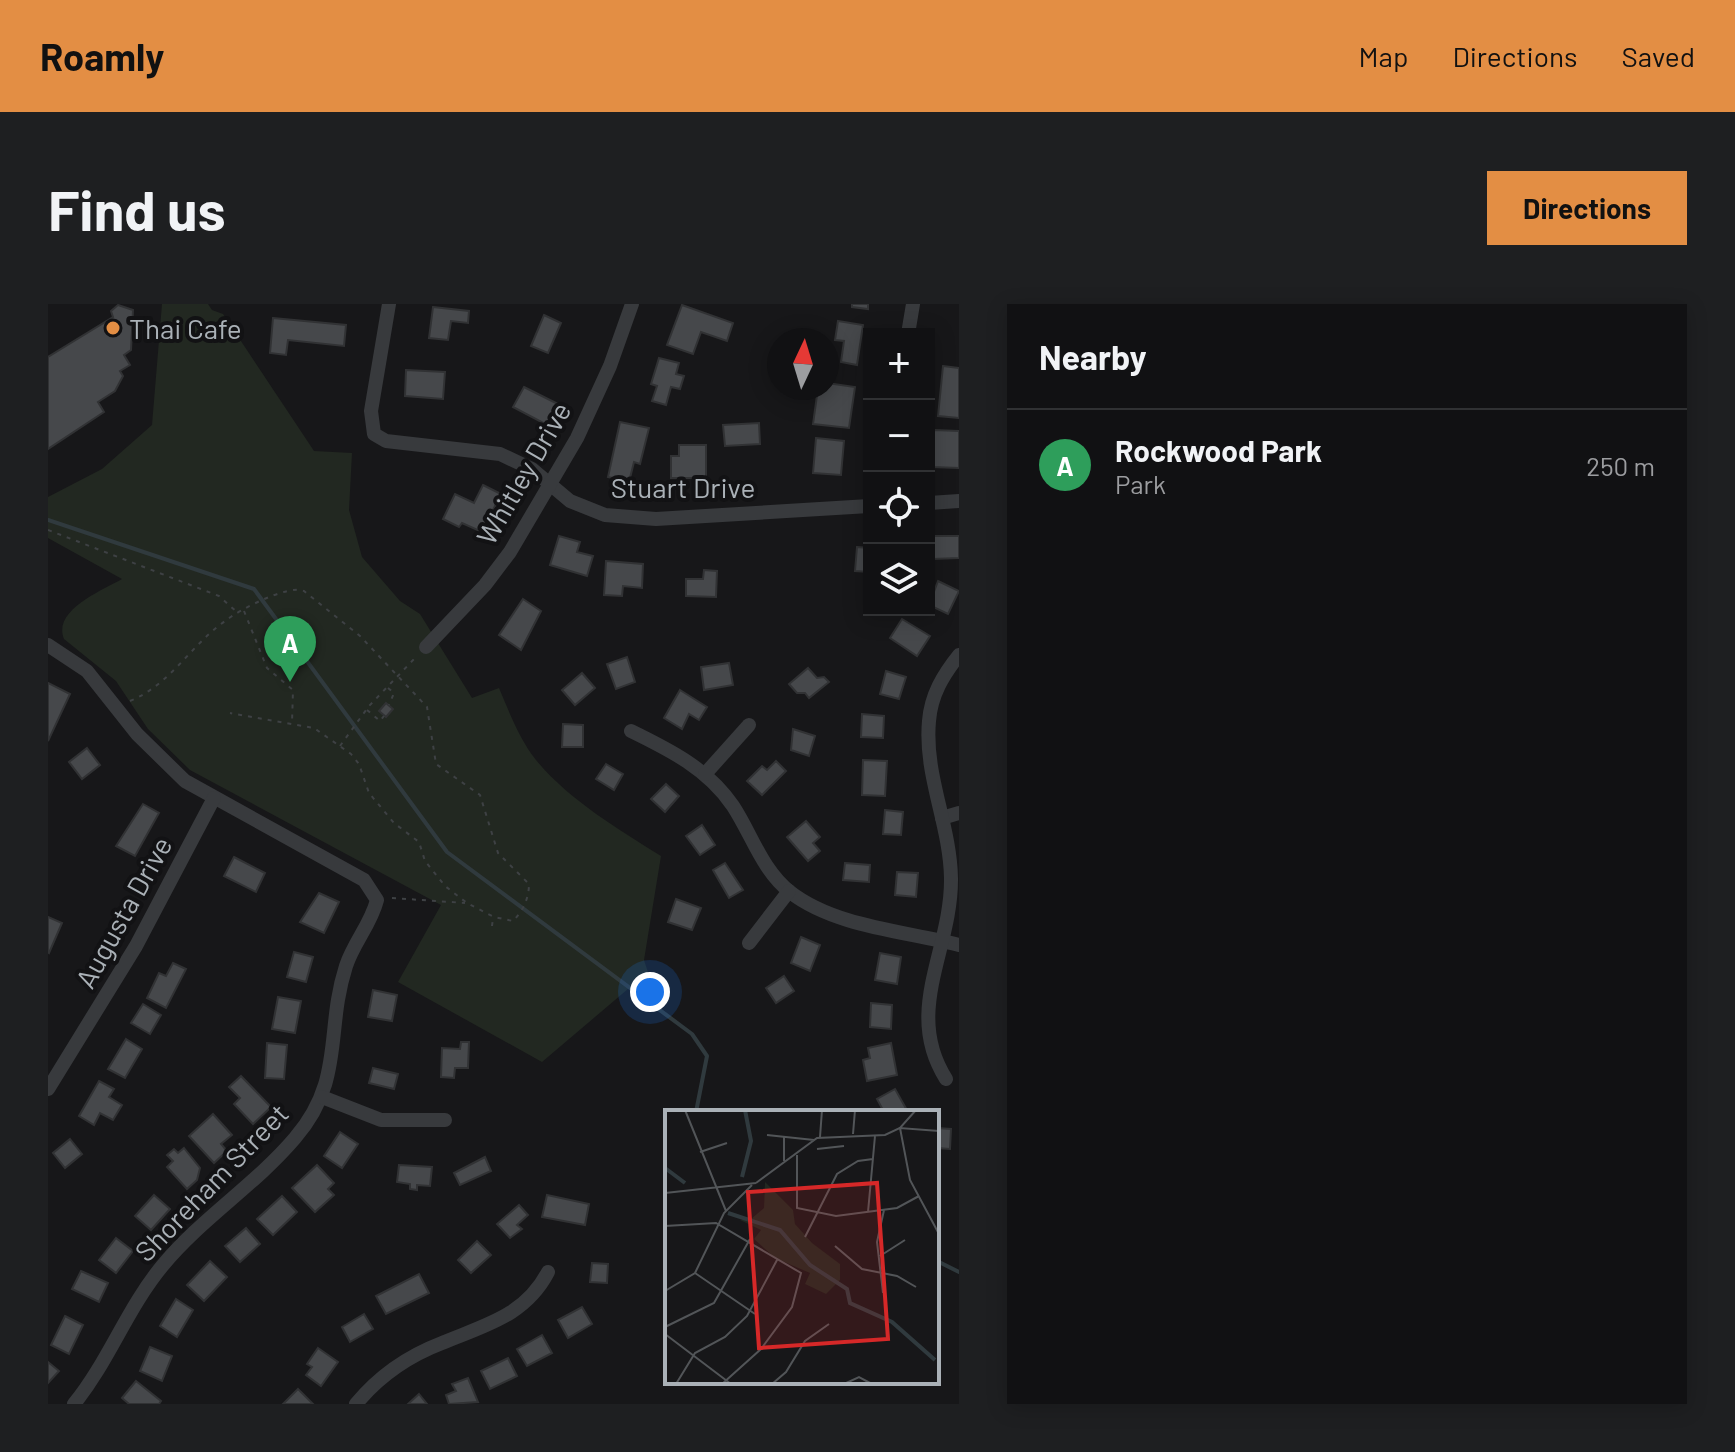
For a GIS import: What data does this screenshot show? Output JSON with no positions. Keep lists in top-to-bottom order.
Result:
{
  "streets": {
    "street": [
      "Whitley Drive",
      "Stuart Drive",
      "Augusta Drive",
      "Shoreham Street"
    ]
  },
  "crossings": [
    ["Whitley Drive", "Stuart Drive"]
  ],
  "places": ["Thai Cafe"],
  "north": "top",
  "page": {
    "header": "Roamly",
    "nav": ["Map", "Directions", "Saved"],
    "buttons": "Directions",
    "title": "Find us",
    "heading": "Nearby",
    "map_buttons": ["+", "−"],
    "list": [
      {
        "mark": "A",
        "name": "Rockwood Park",
        "note": "Park",
        "value": "250 m"
      }
    ],
    "pins": "A"
  }
}
